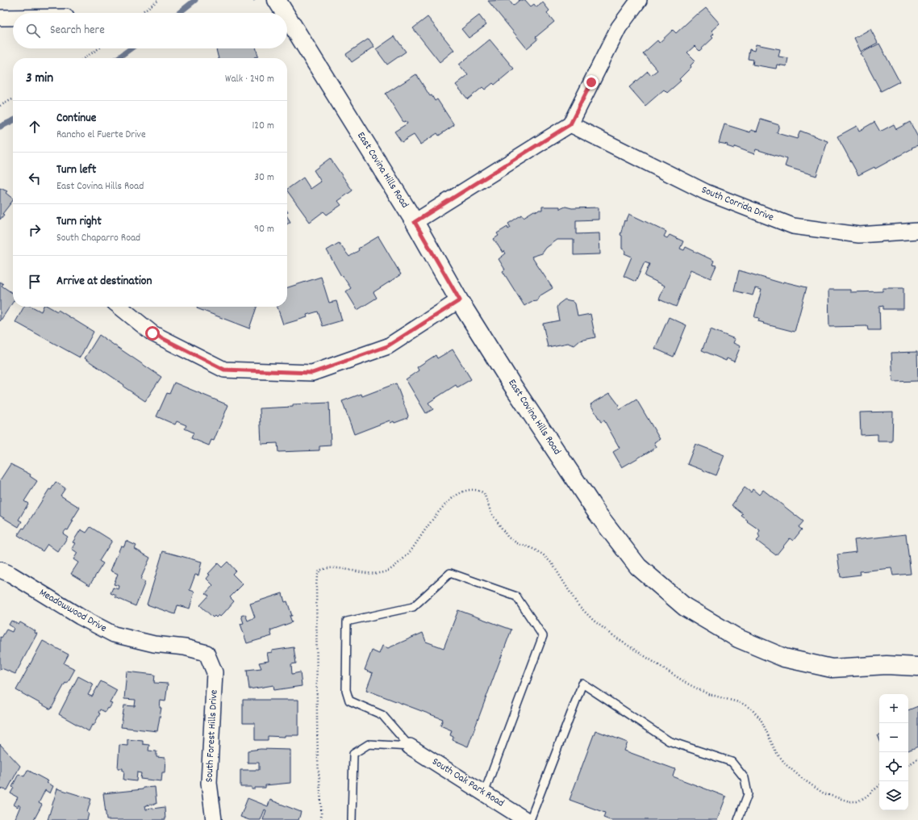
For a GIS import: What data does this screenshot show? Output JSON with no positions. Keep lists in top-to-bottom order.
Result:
{
  "streets": {
    "street": [
      "East Covina Hills Road",
      "South Corrida Drive",
      "Meadowwood Drive",
      "South Forest Hills Drive",
      "South Oak Park Road"
    ]
  },
  "crossings": [
    ["Meadowwood Drive", "South Forest Hills Drive"]
  ],
  "page": {
    "search": "Search here",
    "heading": ["3 min", "Walk · 240 m"],
    "list": [
      ["Continue", "Rancho el Fuerte Drive", "120 m"],
      ["Turn left", "East Covina Hills Road", "30 m"],
      ["Turn right", "South Chaparro Road", "90 m"],
      "Arrive at destination"
    ],
    "map_buttons": ["+", "−"]
  }
}
